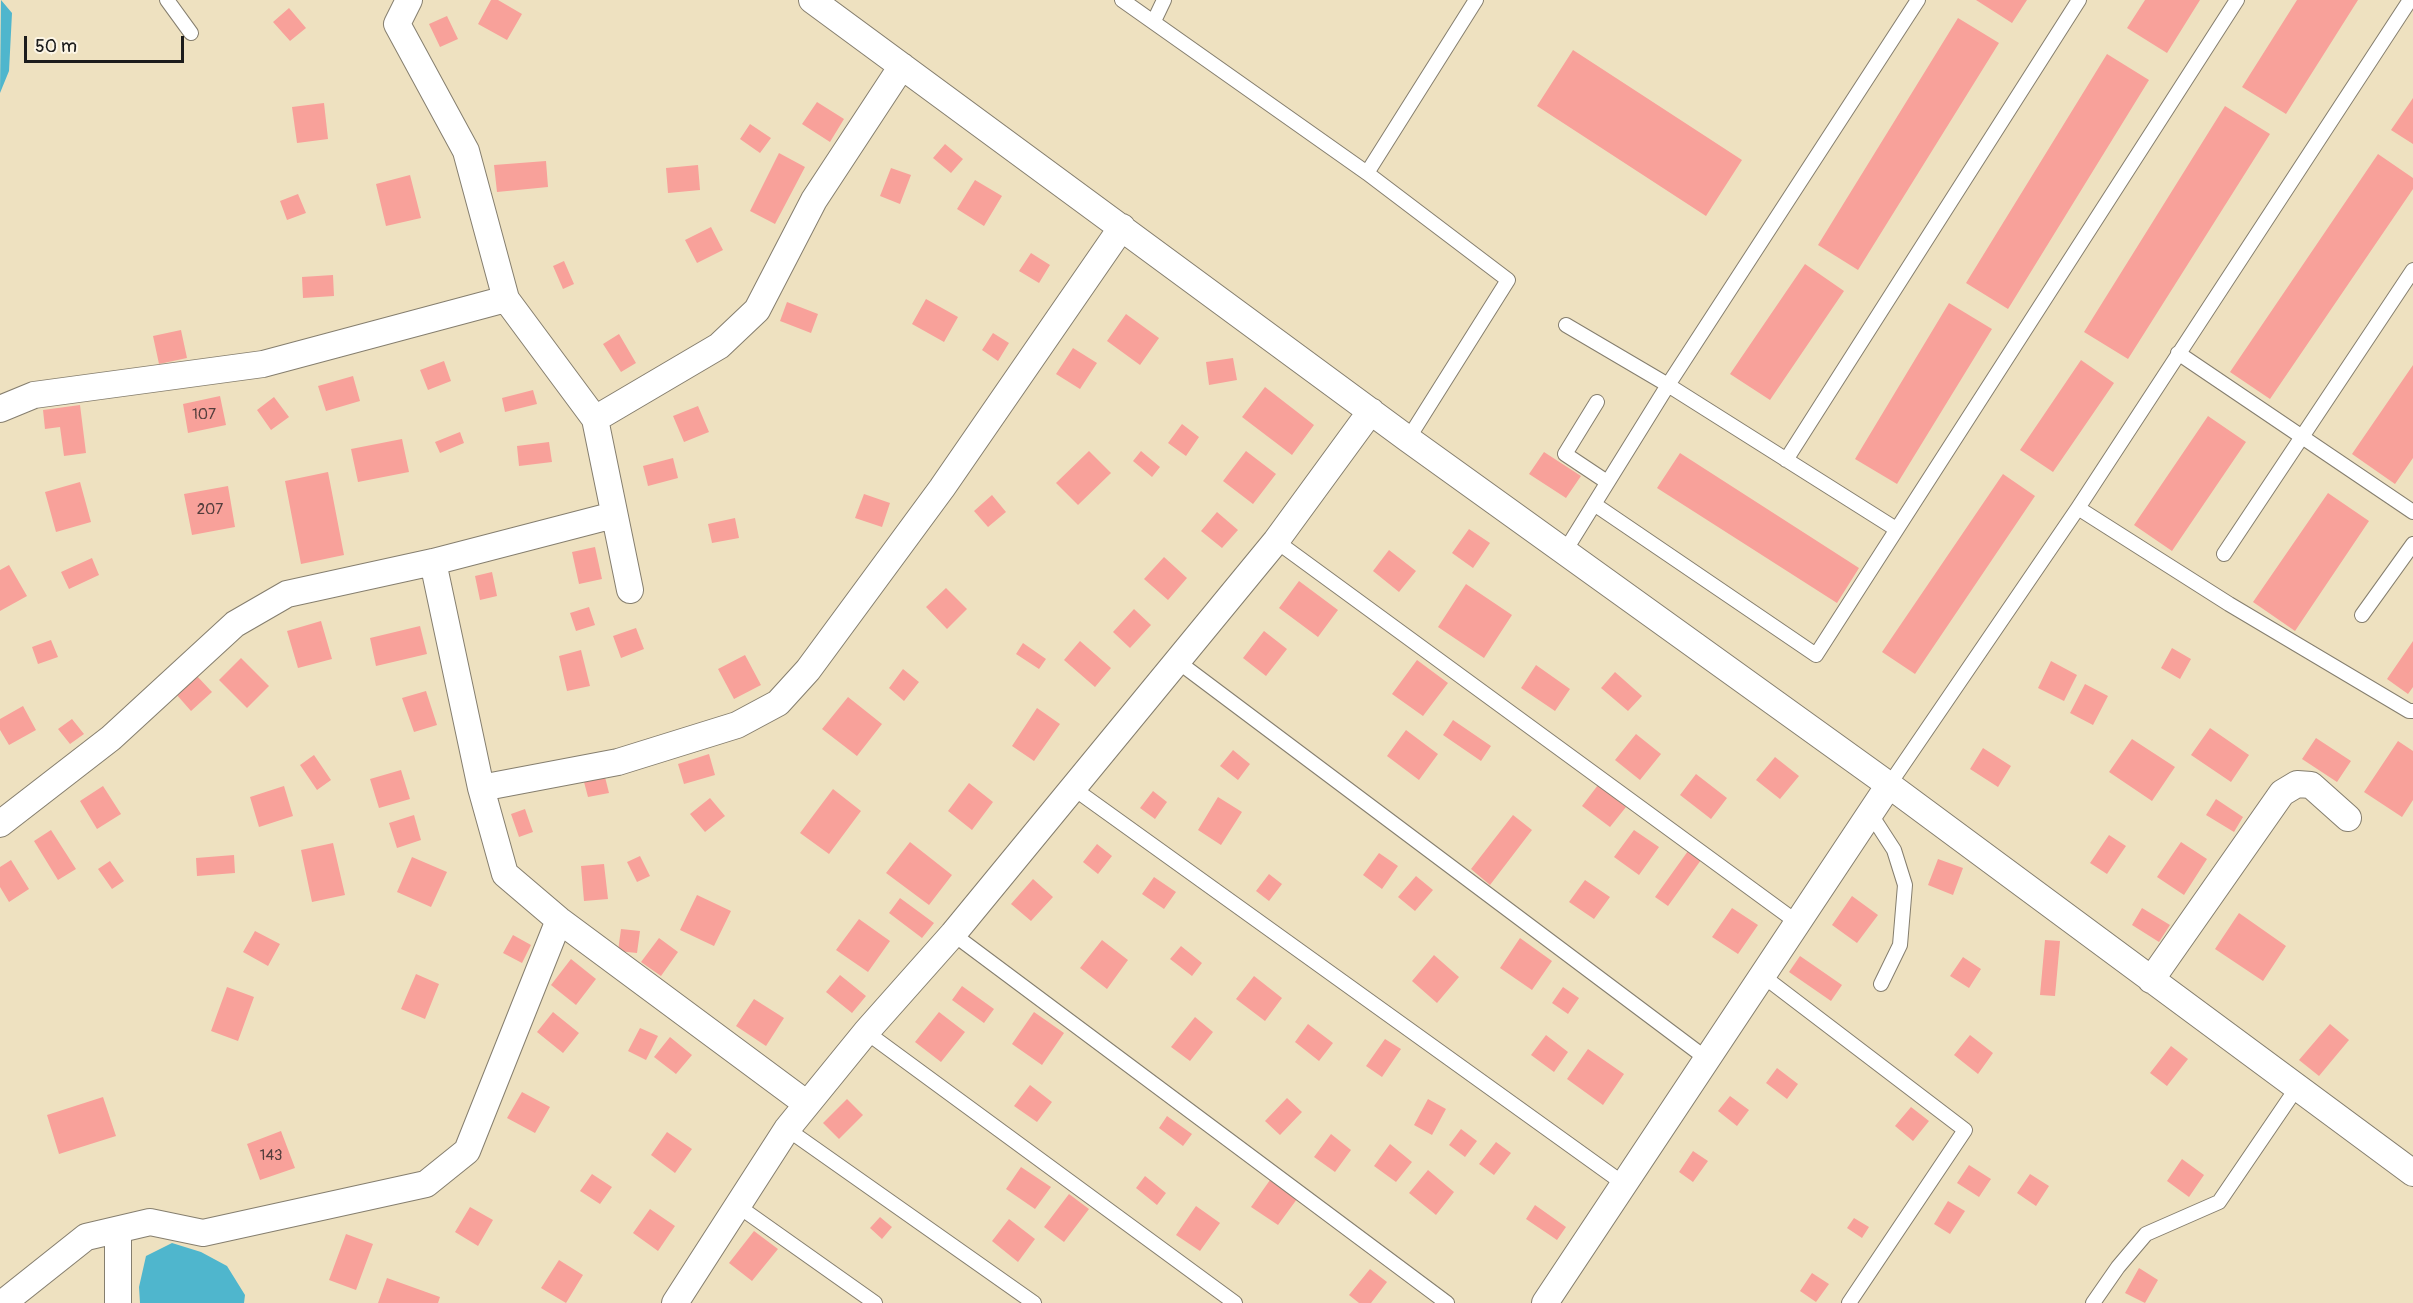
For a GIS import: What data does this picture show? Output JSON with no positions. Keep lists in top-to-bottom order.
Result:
{
  "house_numbers": ["107", "207", "143"],
  "scale_bar": "50 m"
}
